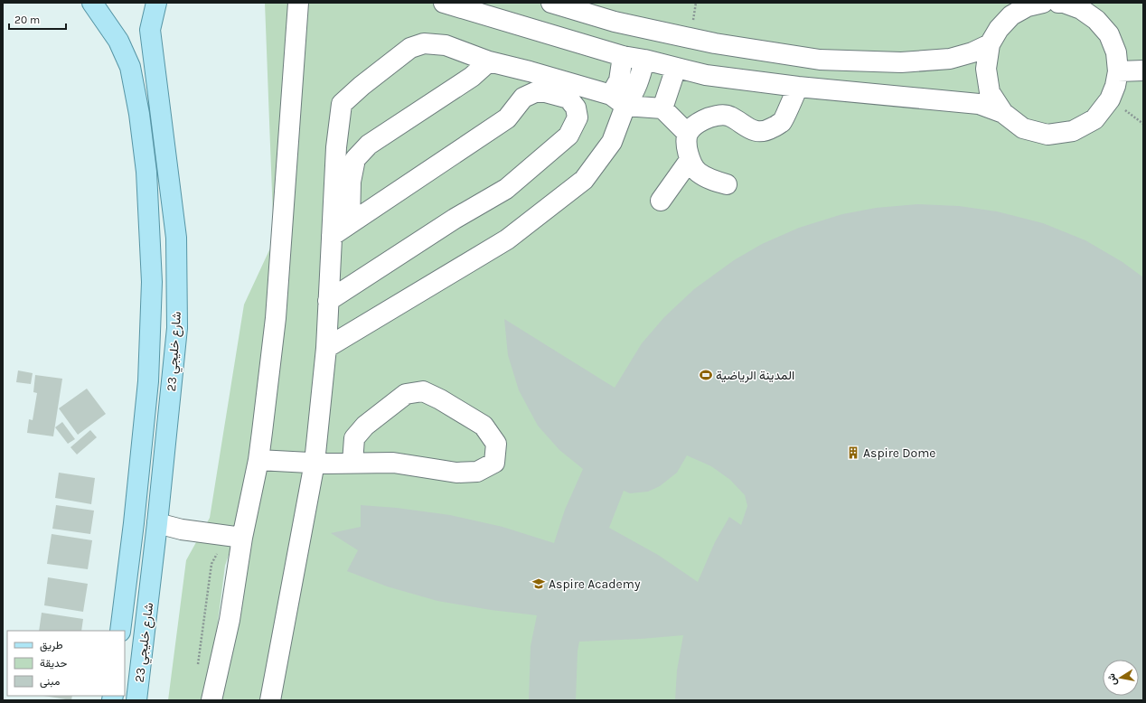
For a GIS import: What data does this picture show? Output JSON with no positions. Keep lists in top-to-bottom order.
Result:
{
  "streets": {
    "main road": ["شارع خليجي 23"]
  },
  "places": {
    "sports": ["المدينة الرياضية"],
    "building": ["Aspire Dome"],
    "school or university": ["Aspire Academy"]
  },
  "legend": ["طريق", "حديقة", "مبنى"],
  "scale_bar": "20 m",
  "north": "left"
}
